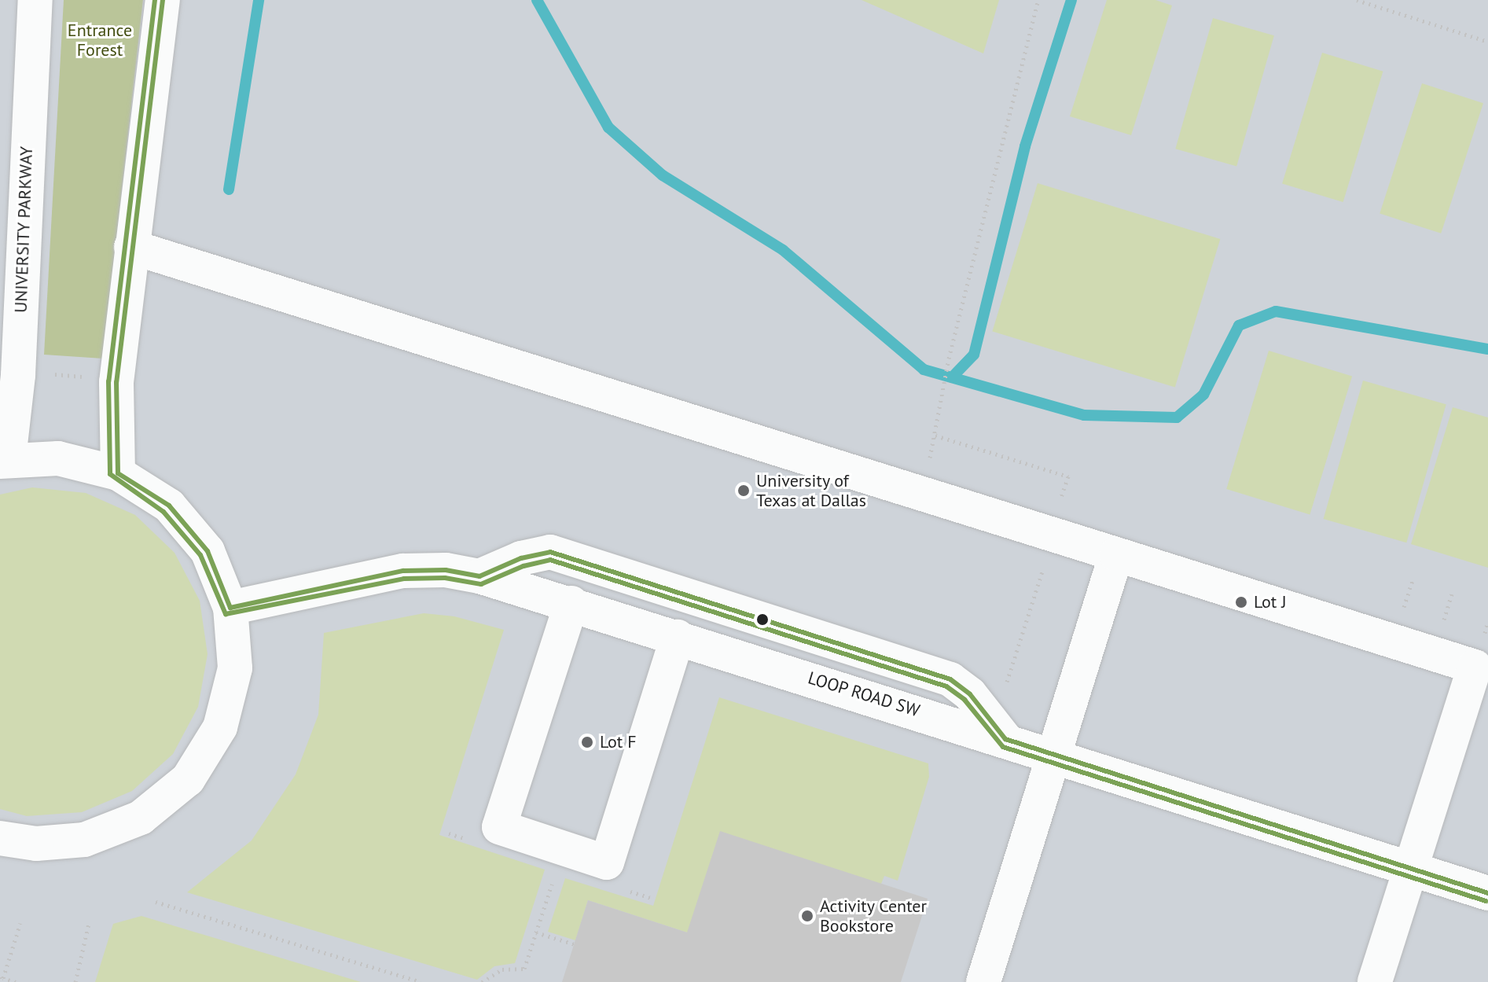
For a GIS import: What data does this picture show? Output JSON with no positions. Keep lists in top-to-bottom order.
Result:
{
  "streets": {
    "street": ["UNIVERSITY PARKWAY", "LOOP ROAD SW"]
  },
  "parks": ["Entrance Forest"],
  "places": [
    "University of Texas at Dallas",
    "Lot J",
    "Lot F",
    "Activity Center Bookstore"
  ]
}
